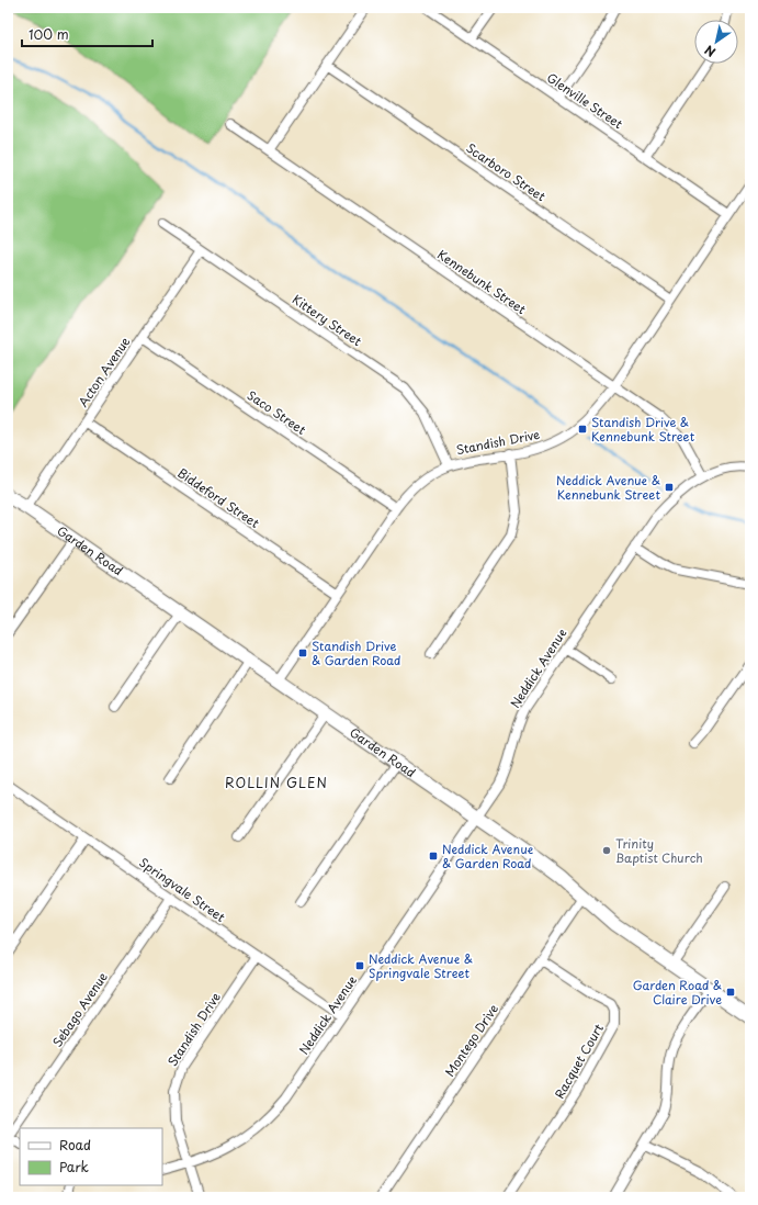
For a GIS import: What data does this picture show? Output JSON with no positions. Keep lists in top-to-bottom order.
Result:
{
  "streets": {
    "street": [
      "Glenville Street",
      "Scarboro Street",
      "Kennebunk Street",
      "Kittery Street",
      "Acton Avenue",
      "Saco Street",
      "Standish Drive",
      "Biddeford Street",
      "Garden Road",
      "Neddick Avenue",
      "Springvale Street",
      "Sebago Avenue",
      "Montego Drive",
      "Racquet Court"
    ]
  },
  "crossings": [
    ["Glenville Street", "Standish Drive"],
    ["Scarboro Street", "Standish Drive"],
    ["Kennebunk Street", "Standish Drive"],
    ["Kennebunk Street", "Neddick Avenue"],
    ["Kittery Street", "Acton Avenue"],
    ["Kittery Street", "Standish Drive"],
    ["Acton Avenue", "Saco Street"],
    ["Acton Avenue", "Biddeford Street"],
    ["Acton Avenue", "Garden Road"],
    ["Saco Street", "Standish Drive"],
    ["Standish Drive", "Biddeford Street"],
    ["Standish Drive", "Garden Road"],
    ["Standish Drive", "Neddick Avenue"],
    ["Standish Drive", "Springvale Street"],
    ["Garden Road", "Neddick Avenue"],
    ["Garden Road", "Montego Drive"],
    ["Neddick Avenue", "Springvale Street"],
    ["Springvale Street", "Sebago Avenue"],
    ["Montego Drive", "Racquet Court"]
  ],
  "districts": ["ROLLIN GLEN"],
  "places": {
    "transit": [
      "Standish Drive & Kennebunk Street",
      "Neddick Avenue & Kennebunk Street",
      "Standish Drive & Garden Road",
      "Neddick Avenue & Garden Road",
      "Neddick Avenue & Springvale Street",
      "Garden Road & Claire Drive"
    ],
    "other": ["Trinity Baptist Church"]
  },
  "legend": ["Road", "Park"],
  "scale_bar": "100 m",
  "north": "bottom left"
}
